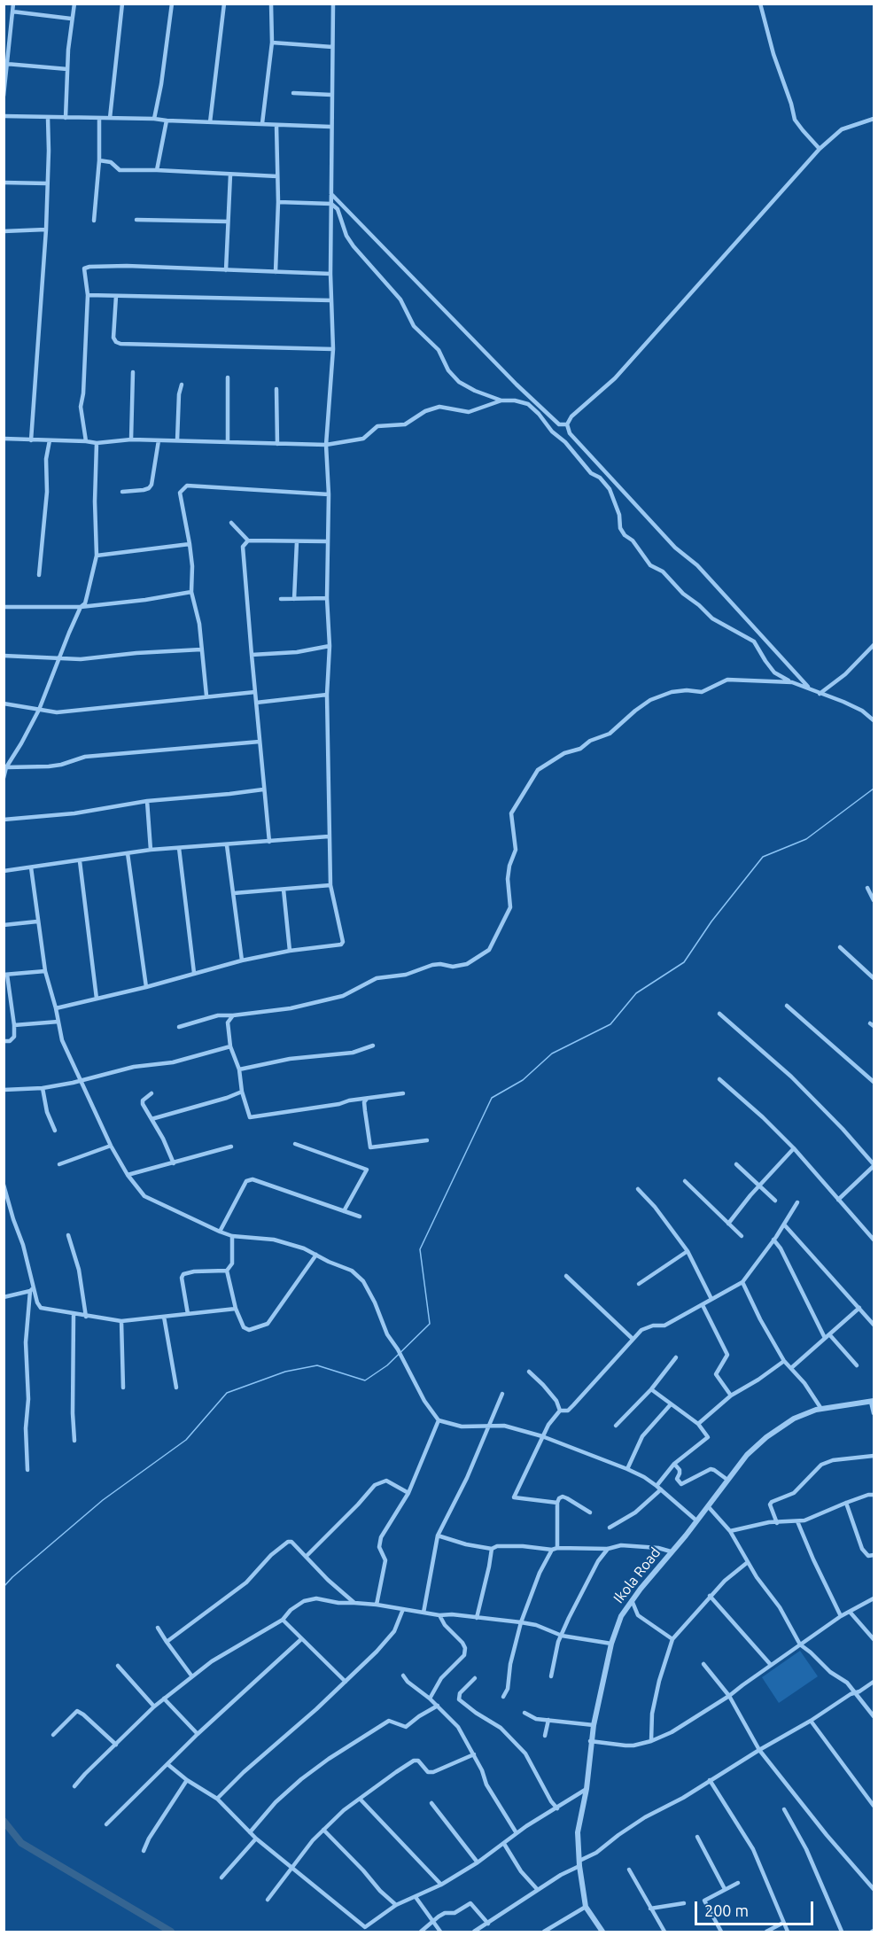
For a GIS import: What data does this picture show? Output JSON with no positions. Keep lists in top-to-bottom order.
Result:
{
  "streets": {
    "street": ["Ikola Road"]
  },
  "scale_bar": "200 m"
}
